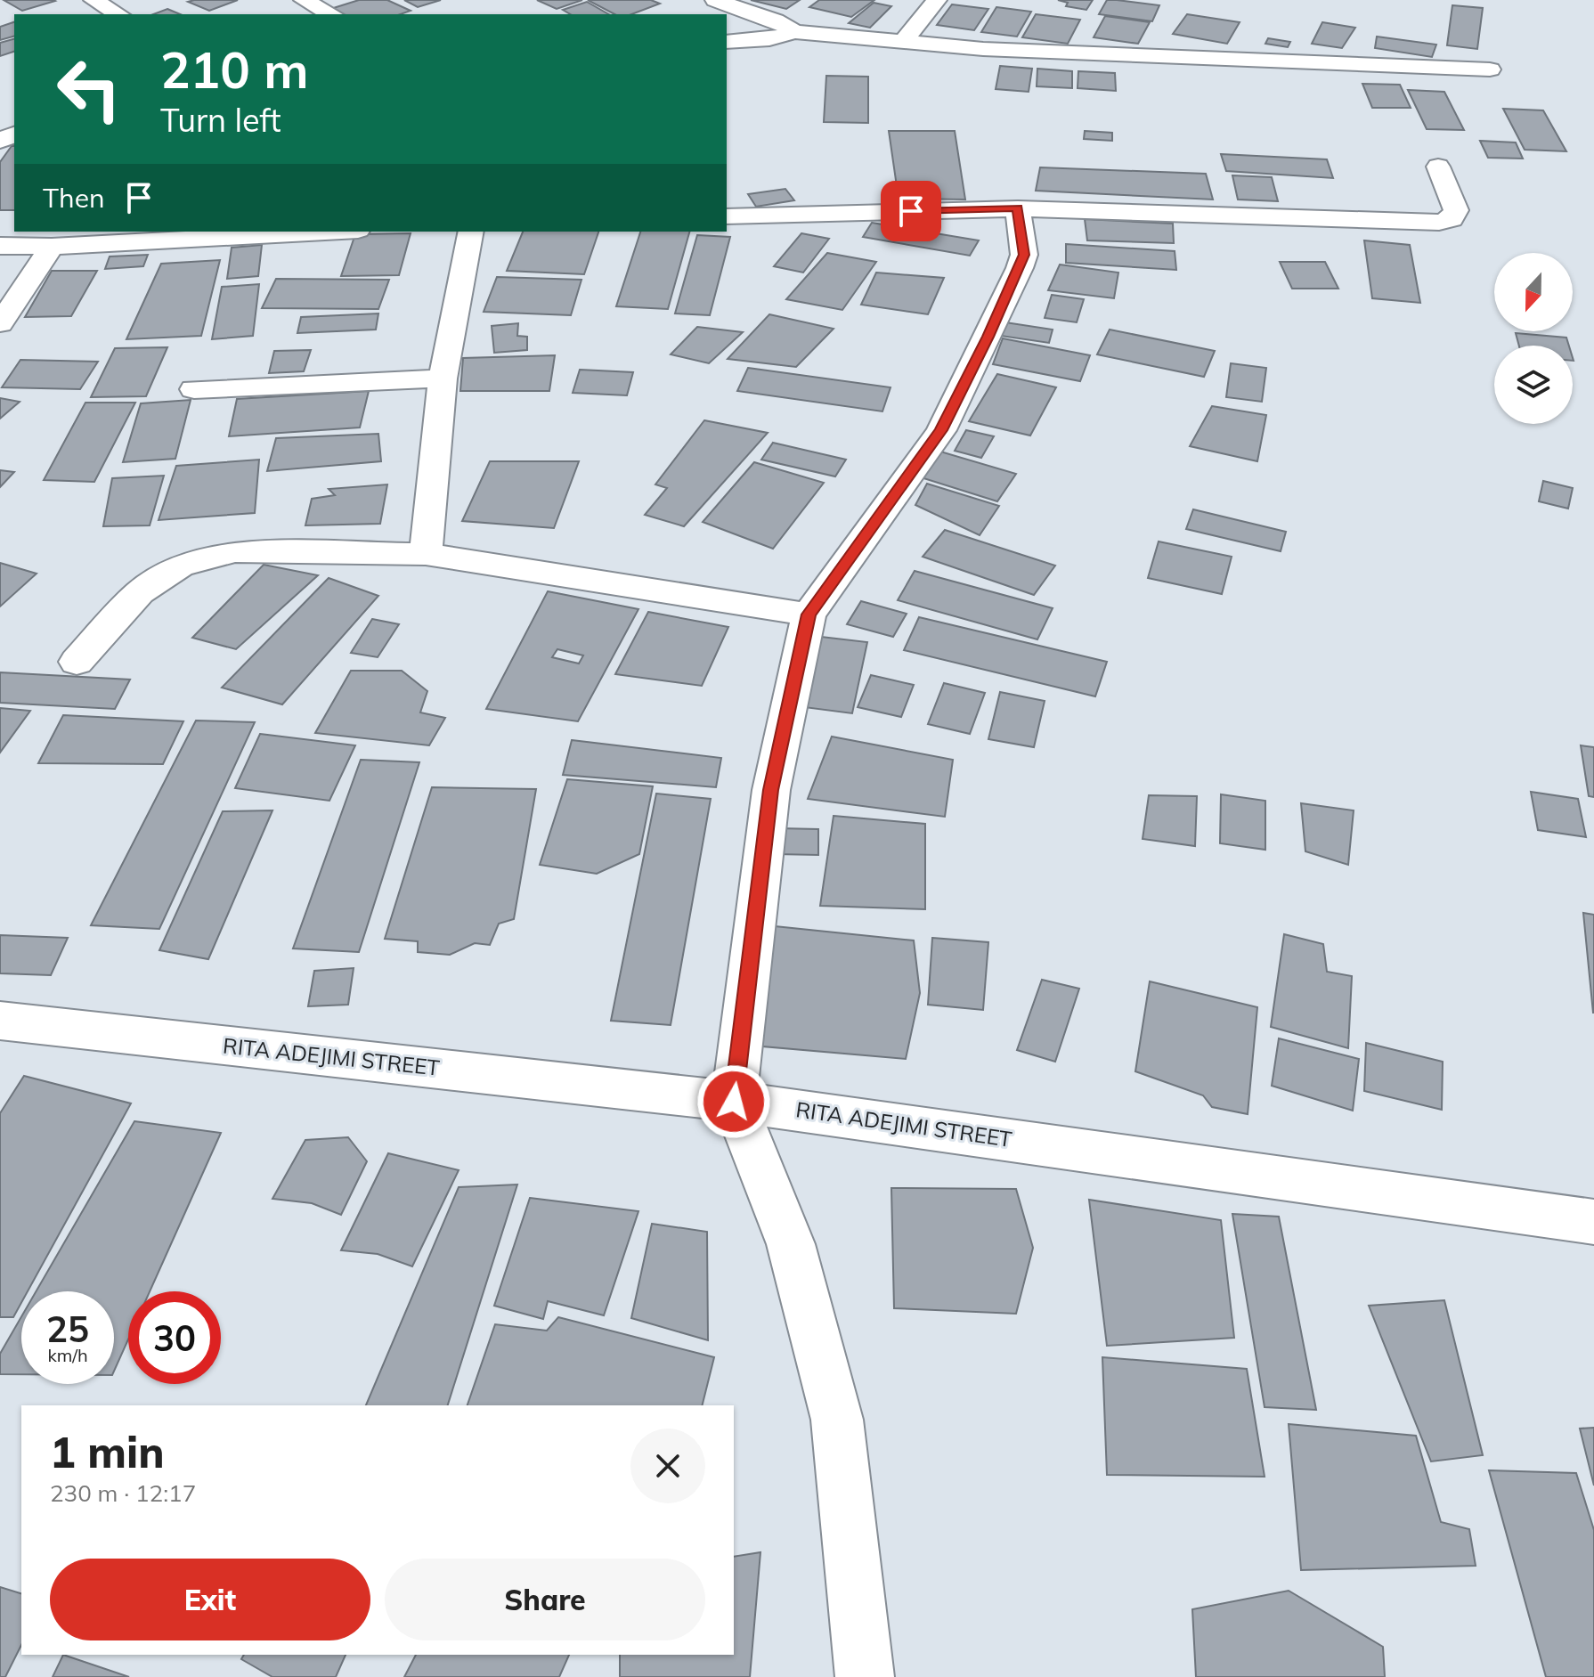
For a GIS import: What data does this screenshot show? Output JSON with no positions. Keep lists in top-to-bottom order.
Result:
{
  "streets": {
    "street": ["RITA ADEJIMI STREET"]
  },
  "north": "bottom",
  "page": {
    "turn": ["210 m", "Turn left"],
    "then": "Then",
    "speed": "25 km/h",
    "limit": "30",
    "heading": ["1 min", "230 m · 12:17"],
    "buttons": ["Exit", "Share"]
  }
}
